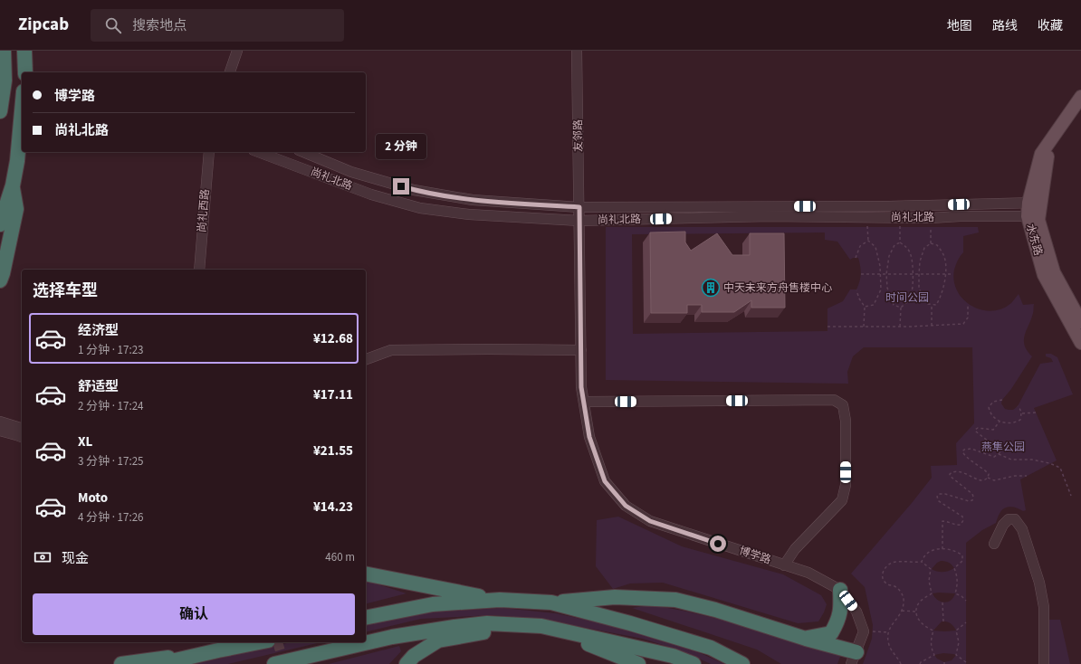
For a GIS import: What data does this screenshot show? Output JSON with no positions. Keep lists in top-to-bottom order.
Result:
{
  "streets": {
    "main road": ["水东路"],
    "street": [
      "友邻路",
      "尚礼北路",
      "尚礼西路",
      "博学路"
    ]
  },
  "crossings": [
    ["友邻路", "尚礼北路"],
    ["友邻路", "博学路"],
    ["尚礼北路", "水东路"],
    ["尚礼北路", "博学路"]
  ],
  "parks": ["时间公园", "燕隼公园"],
  "places": {
    "building": ["中天未来方舟售楼中心"]
  },
  "page": {
    "header": "Zipcab",
    "search": "搜索地点",
    "nav": ["地图", "路线", "收藏"],
    "banner": ["博学路", "尚礼北路"],
    "bubble": "2 分钟",
    "heading": "选择车型",
    "list": [
      {
        "name": "经济型",
        "note": "1 分钟 · 17:23",
        "value": "¥12.68"
      },
      {
        "name": "舒适型",
        "note": "2 分钟 · 17:24",
        "value": "¥17.11"
      },
      {
        "name": "XL",
        "note": "3 分钟 · 17:25",
        "value": "¥21.55"
      },
      {
        "name": "Moto",
        "note": "4 分钟 · 17:26",
        "value": "¥14.23"
      }
    ],
    "pay": ["现金", "460 m"],
    "buttons": "确认"
  }
}
